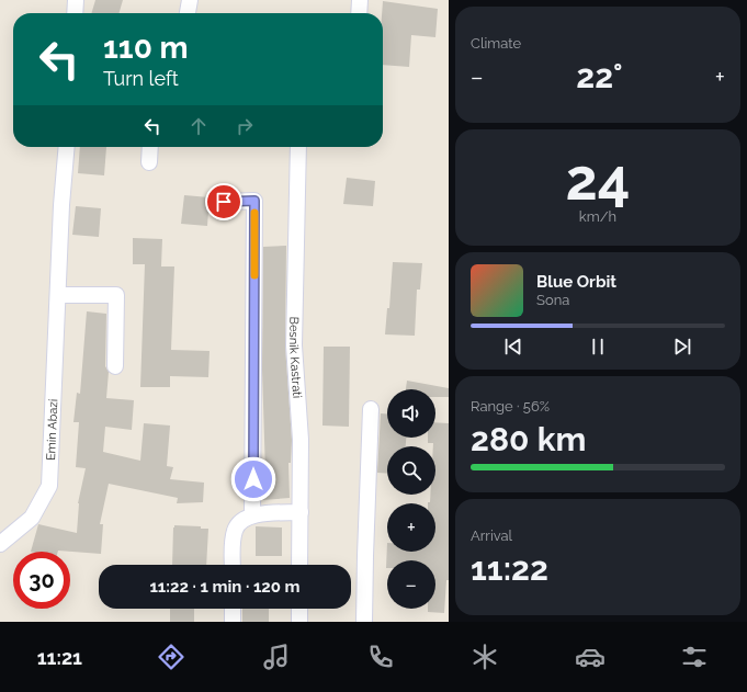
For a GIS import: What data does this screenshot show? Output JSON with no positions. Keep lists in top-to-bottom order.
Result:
{
  "streets": {
    "street": ["Besnik Kastrati", "Emin Abazi"]
  },
  "page": {
    "tile": [
      "Climate",
      ["24", "km/h"],
      ["Range · 56%", "280 km"],
      ["Arrival", "11:22"]
    ],
    "turn": ["110 m", "Turn left"],
    "heat": ["−", "22°", "+"],
    "song": ["Blue Orbit", "Sona"],
    "map_buttons": ["+", "−"],
    "limit": "30",
    "trip": "11:22 · 1 min · 120 m",
    "tabs": "11:21"
  }
}
